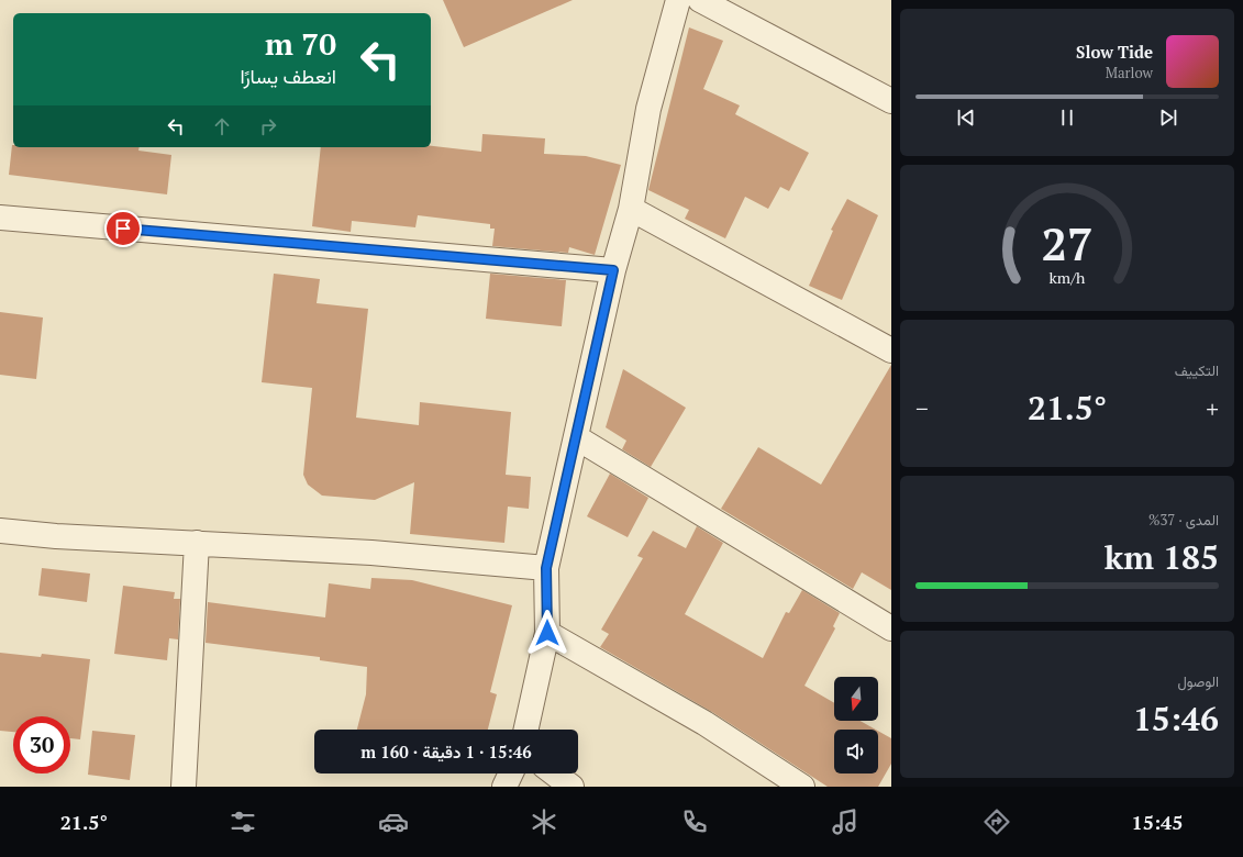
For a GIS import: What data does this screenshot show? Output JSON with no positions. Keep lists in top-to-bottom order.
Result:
{
  "north": "bottom",
  "page": {
    "turn": ["70 m", "انعطف يسارًا"],
    "song": ["Slow Tide", "Marlow"],
    "tile": [
      "التكييف",
      ["المدى · 37%", "185 km"],
      ["الوصول", "15:46"]
    ],
    "heat": ["−", "21.5°", "+"],
    "limit": "30",
    "trip": "15:46 · 1 دقيقة · 160 m",
    "tabs": ["15:45", "21.5°"],
    "gauge": ["27", "km/h"]
  }
}
